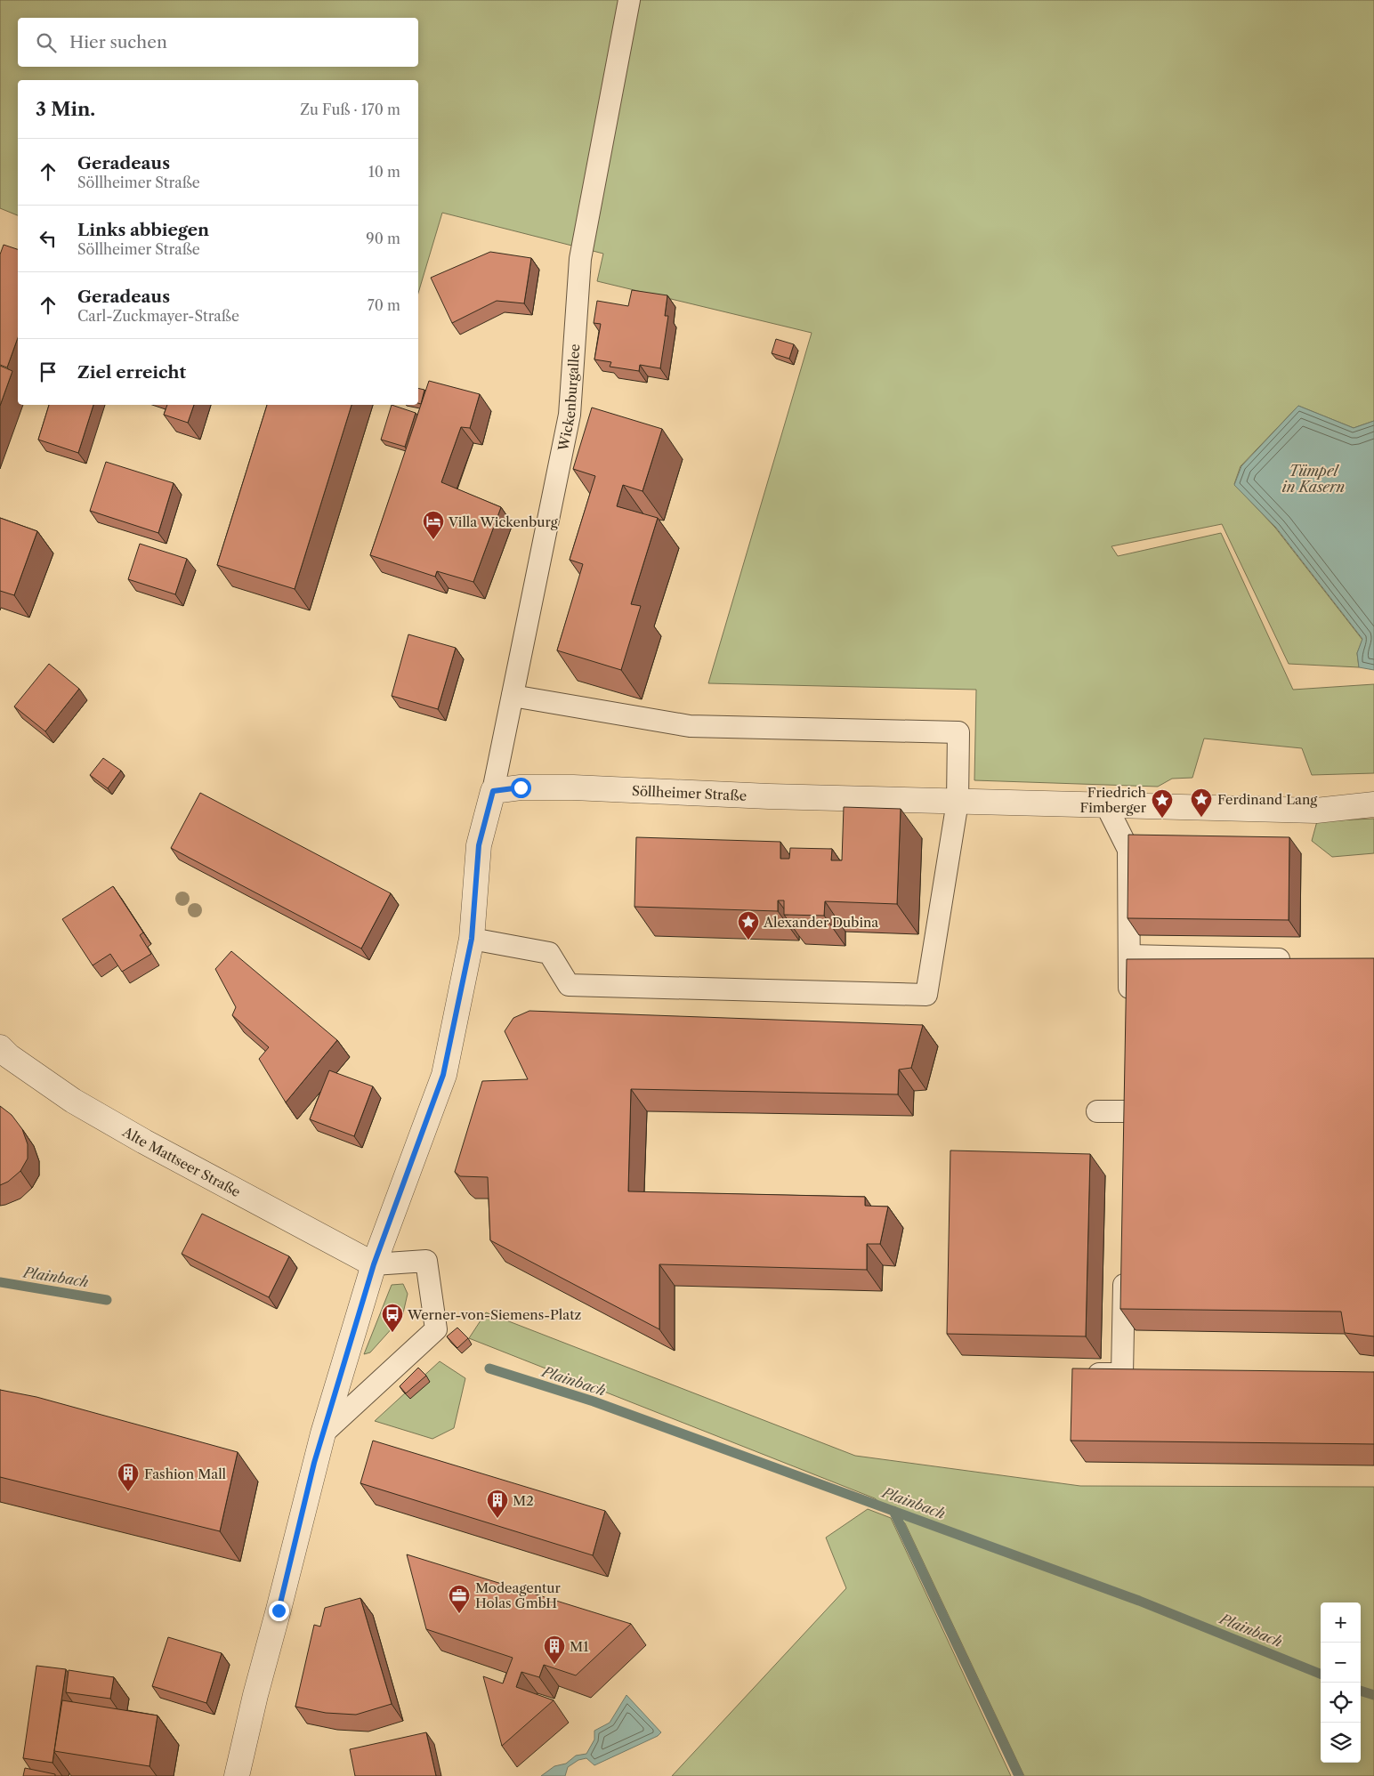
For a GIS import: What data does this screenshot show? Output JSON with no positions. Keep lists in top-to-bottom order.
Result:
{
  "streets": {
    "street": ["Söllheimer Straße", "Alte Mattseer Straße"],
    "lane": ["Wickenburgallee"]
  },
  "crossings": [
    ["Wickenburgallee", "Söllheimer Straße"]
  ],
  "water": ["Tümpel in Kasern", "Plainbach"],
  "places": {
    "hotel": ["Villa Wickenburg"],
    "place": ["Ferdinand Lang", "Friedrich Fimberger", "Alexander Dubina"],
    "bus stop": ["Werner-von-Siemens-Platz"],
    "building": ["Fashion Mall", "M2", "M1"],
    "office": ["Modeagentur Holas GmbH"]
  },
  "page": {
    "search": "Hier suchen",
    "heading": ["3 Min.", "Zu Fuß · 170 m"],
    "list": [
      ["Geradeaus", "Söllheimer Straße", "10 m"],
      ["Links abbiegen", "Söllheimer Straße", "90 m"],
      ["Geradeaus", "Carl-Zuckmayer-Straße", "70 m"],
      "Ziel erreicht"
    ],
    "map_buttons": ["+", "−"]
  }
}
